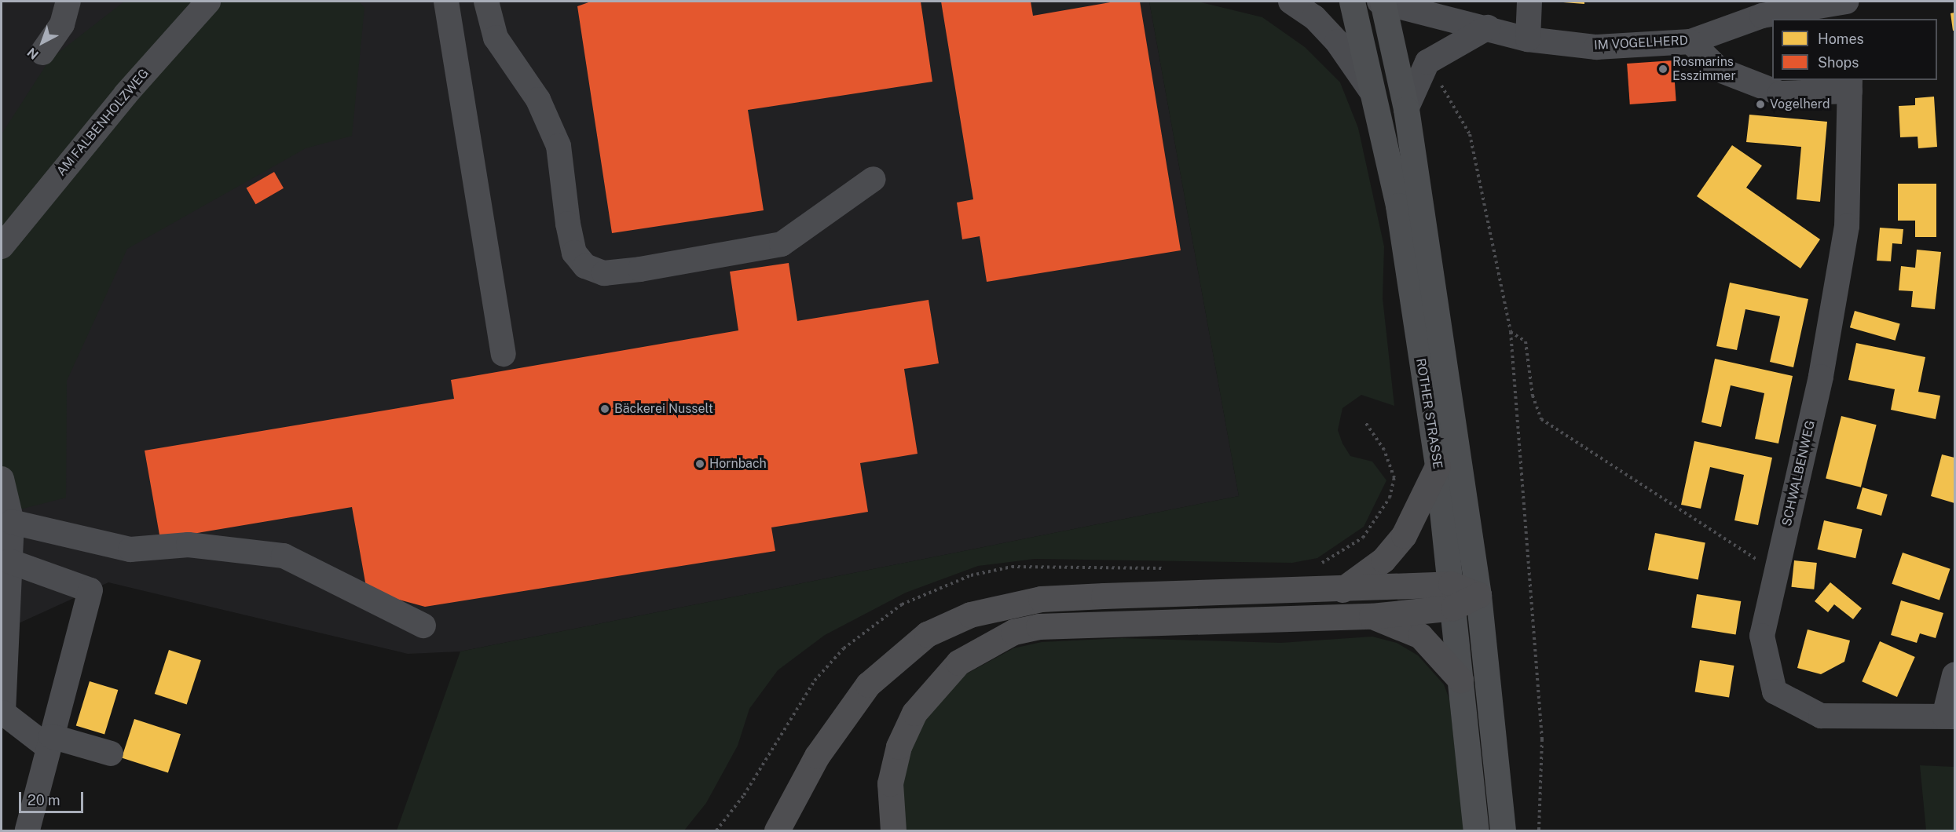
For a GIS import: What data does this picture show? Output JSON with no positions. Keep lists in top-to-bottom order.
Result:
{
  "streets": {
    "main road": ["ROTHER STRASSE"],
    "street": ["IM VOGELHERD", "AM FALBENHOLZWEG", "SCHWALBENWEG"]
  },
  "crossings": [
    ["IM VOGELHERD", "ROTHER STRASSE"]
  ],
  "places": [
    "Rosmarins Esszimmer",
    "Vogelherd",
    "Bäckerei Nusselt",
    "Hornbach"
  ],
  "legend": ["Homes", "Shops"],
  "scale_bar": "20 m",
  "north": "bottom left"
}
